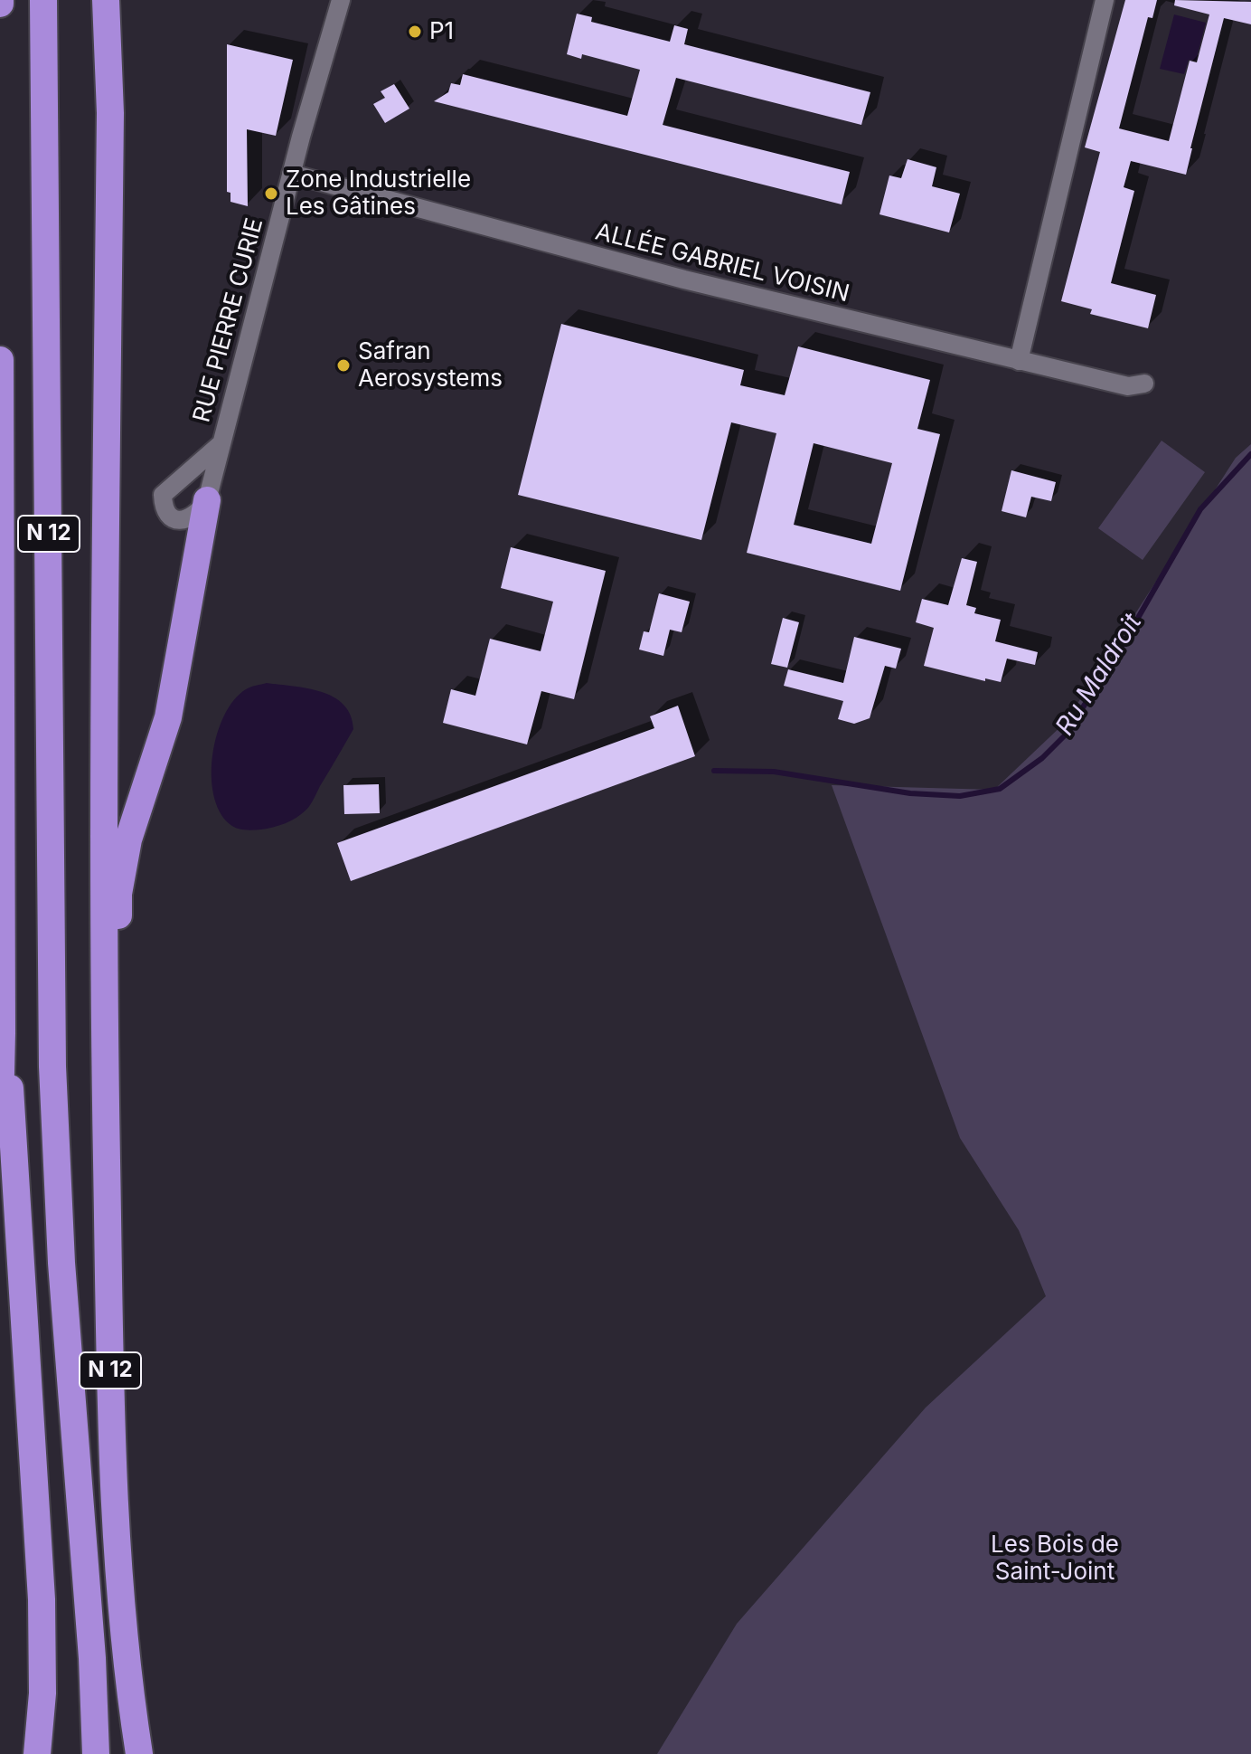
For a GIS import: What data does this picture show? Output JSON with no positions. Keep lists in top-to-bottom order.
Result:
{
  "streets": {
    "highway": ["N 12"],
    "street": ["ALLÉE GABRIEL VOISIN", "RUE PIERRE CURIE"]
  },
  "crossings": [
    ["ALLÉE GABRIEL VOISIN", "RUE PIERRE CURIE"]
  ],
  "water": ["Ru Maldroit"],
  "parks": ["Les Bois de Saint-Joint"],
  "places": ["P1", "Zone Industrielle Les Gâtines", "Safran Aerosystems"]
}
